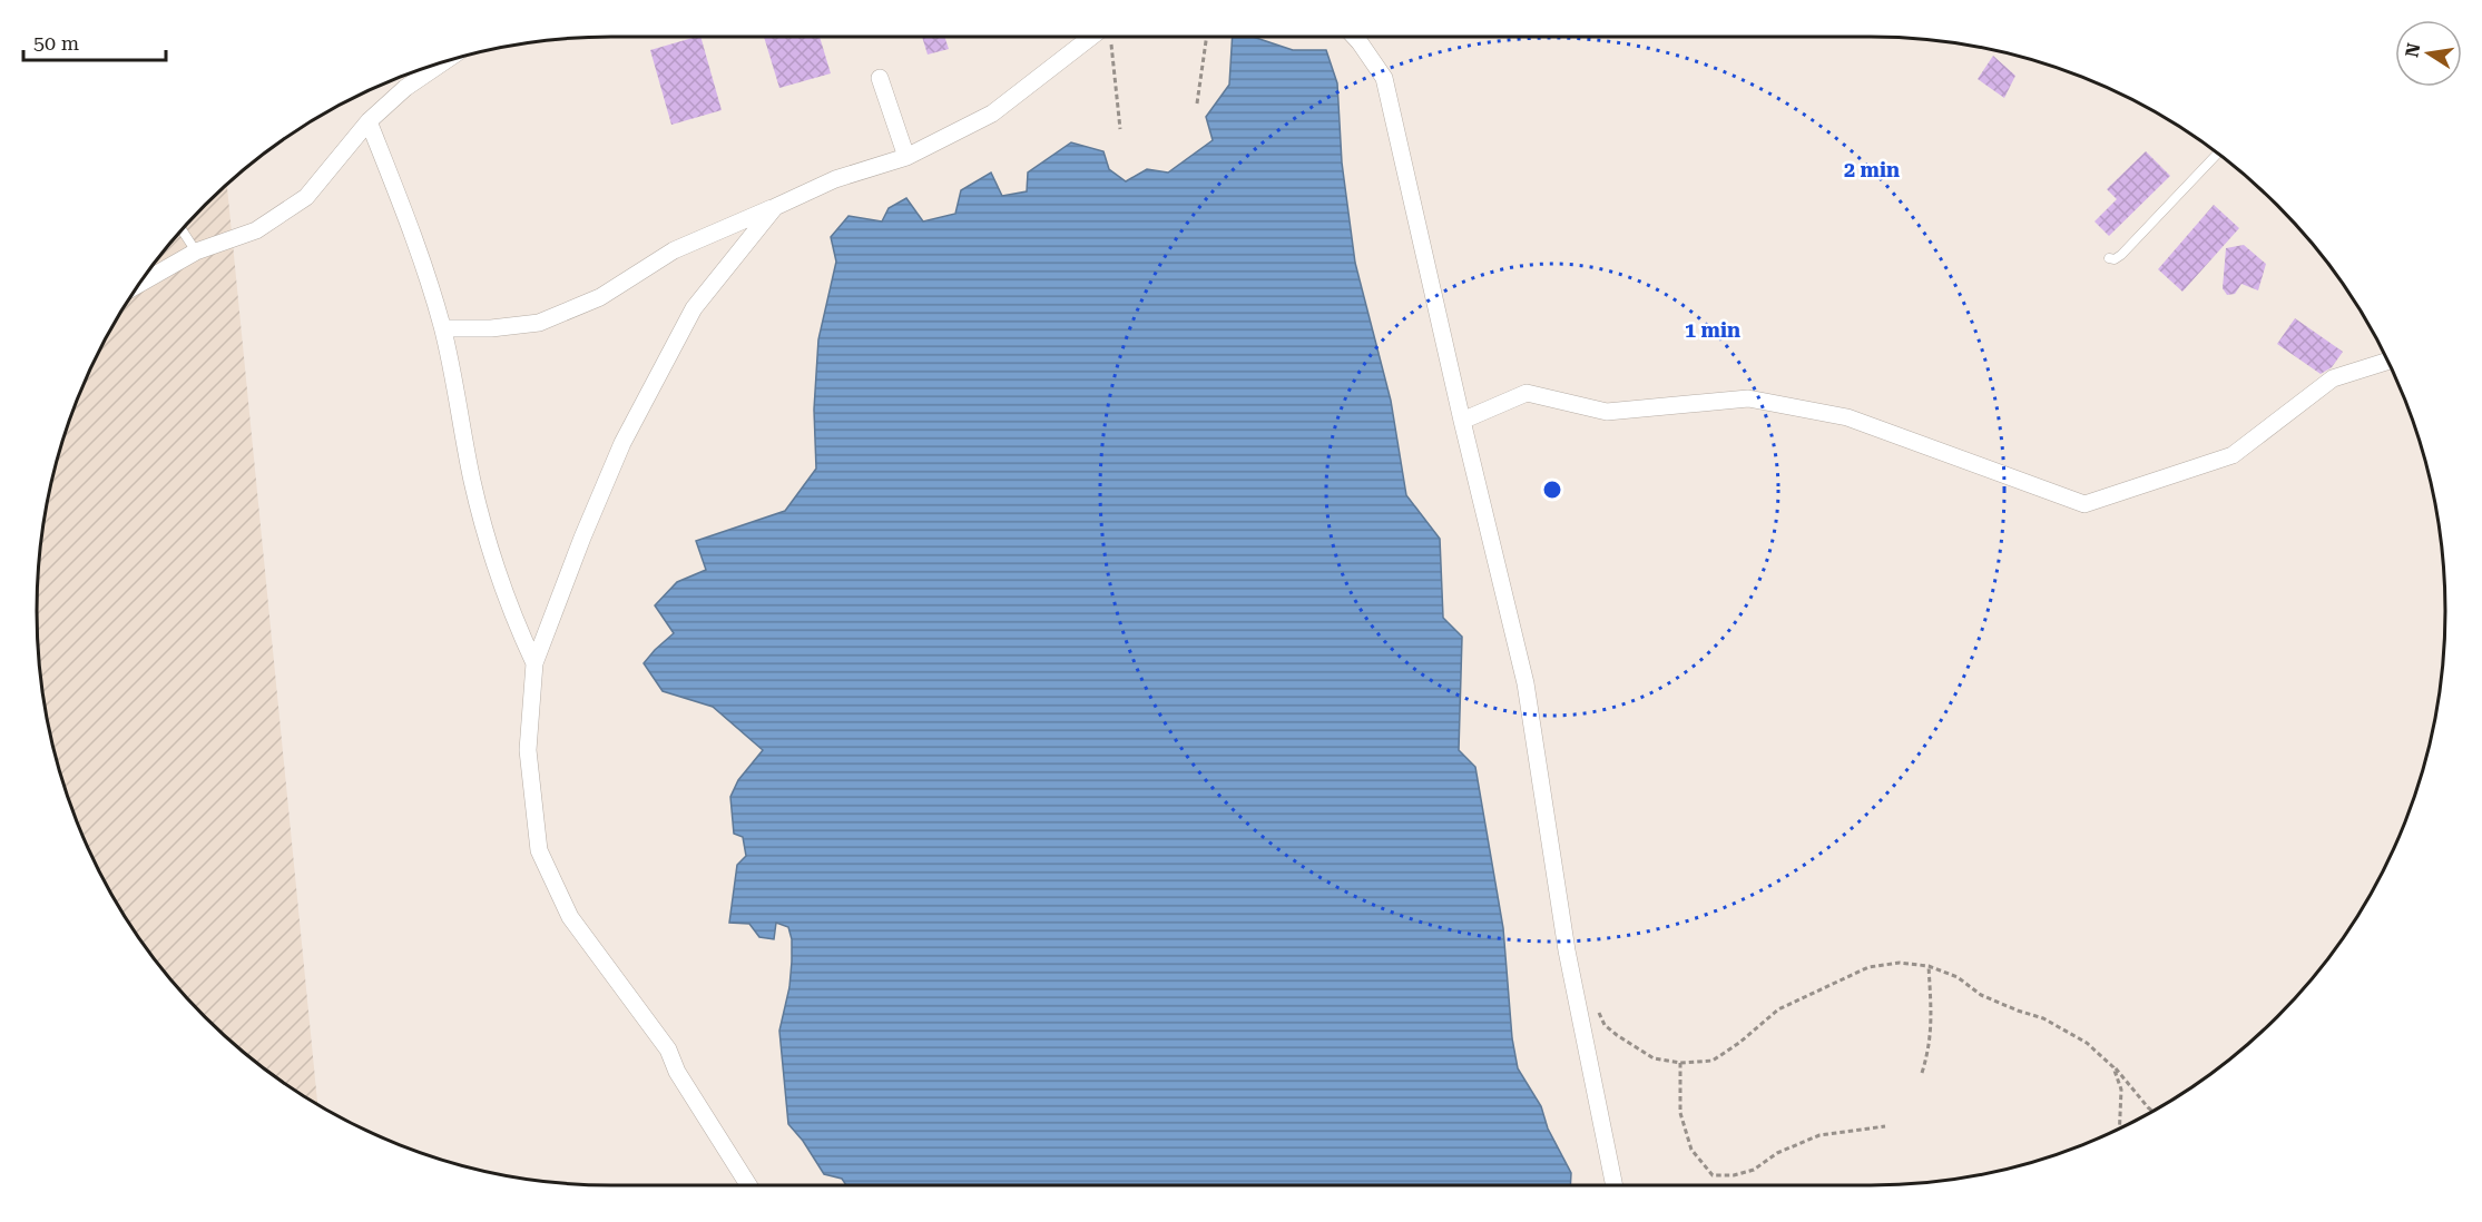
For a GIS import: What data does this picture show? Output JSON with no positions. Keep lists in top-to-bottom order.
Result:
{
  "scale_bar": "50 m",
  "north": "left",
  "rings": ["2 min", "1 min"]
}
